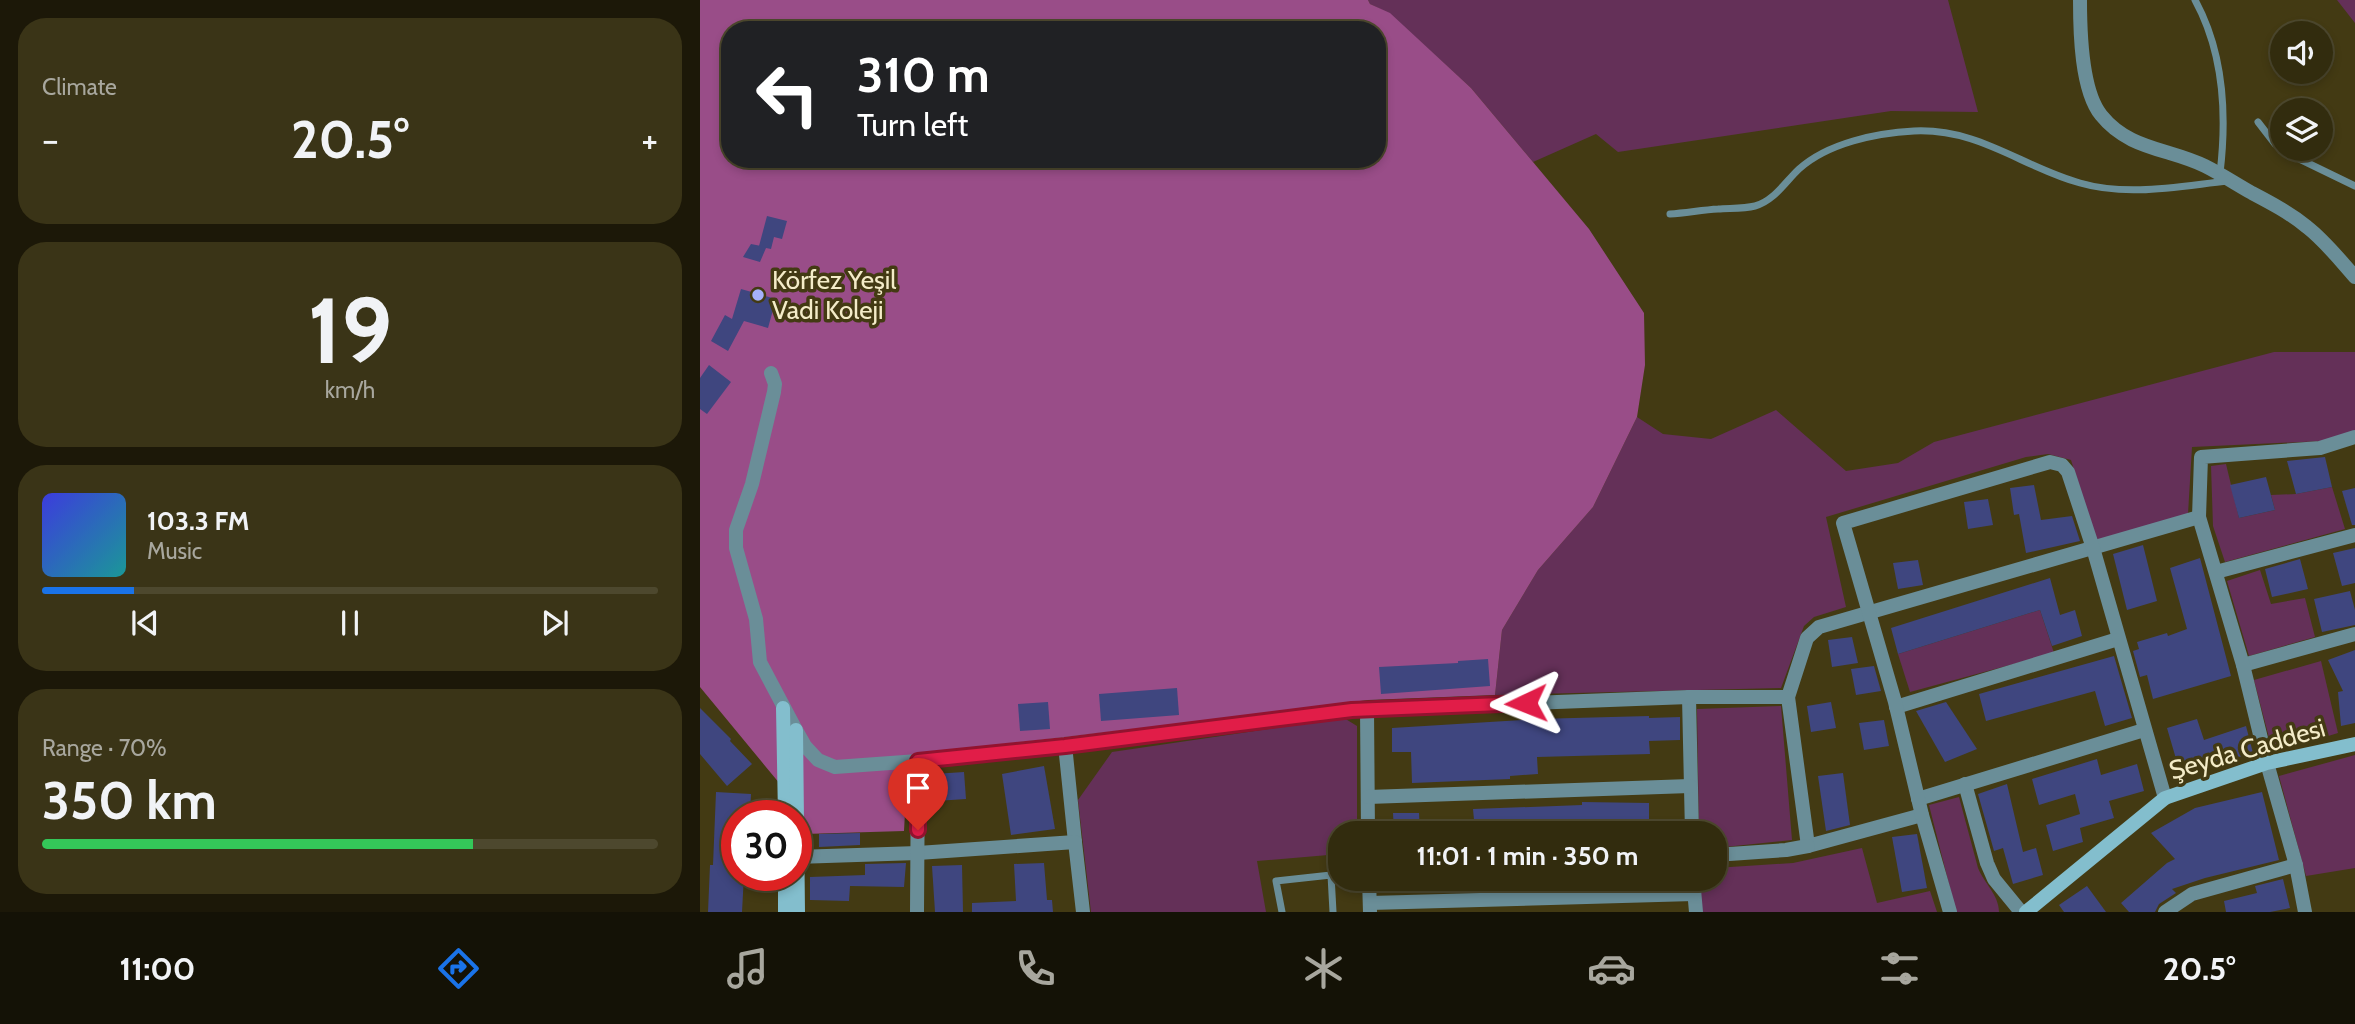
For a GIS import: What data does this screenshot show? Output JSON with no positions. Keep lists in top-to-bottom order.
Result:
{
  "streets": {
    "main road": ["Şeyda Caddesi"]
  },
  "places": ["Körfez Yeşil Vadi Koleji"],
  "page": {
    "tile": [
      "Climate",
      ["19", "km/h"],
      ["Range · 70%", "350 km"]
    ],
    "turn": ["310 m", "Turn left"],
    "heat": ["−", "20.5°", "+"],
    "song": ["103.3 FM", "Music"],
    "limit": "30",
    "trip": "11:01 · 1 min · 350 m",
    "tabs": ["11:00", "20.5°"]
  }
}
